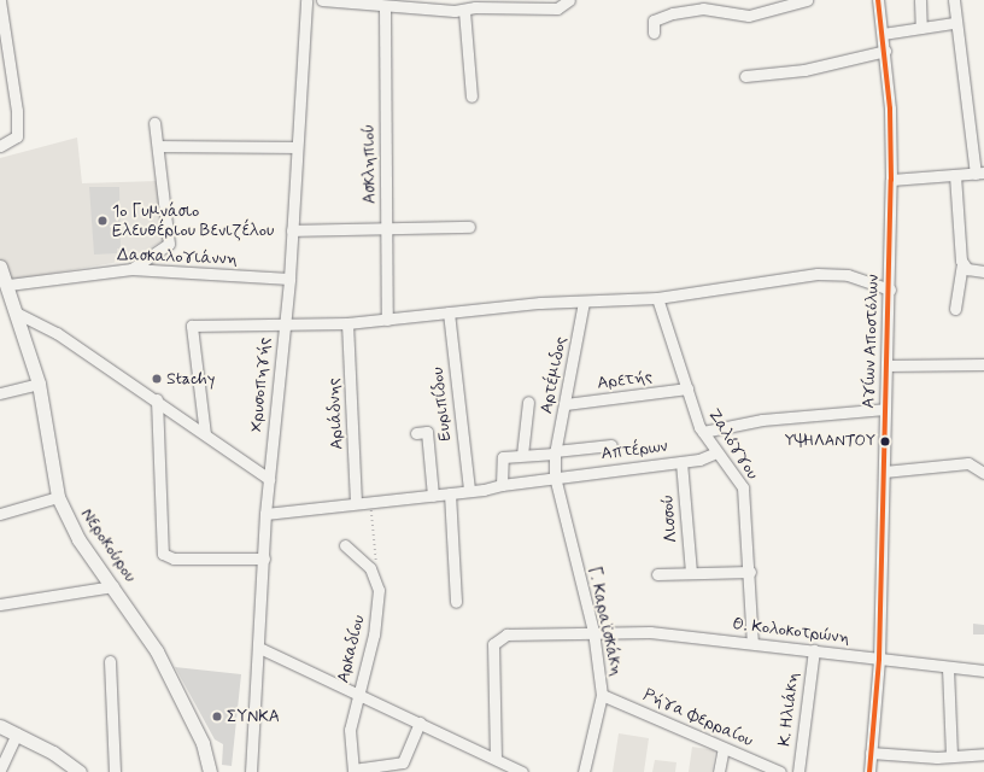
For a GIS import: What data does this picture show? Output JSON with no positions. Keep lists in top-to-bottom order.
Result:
{
  "streets": {
    "main road": ["Νεροκούρου"],
    "street": [
      "Ασκληπιού",
      "Δασκαλογιάννη",
      "Αγίων Αποστόλων",
      "Αρτέμιδος",
      "Αρετής",
      "Χρυσοπηγής",
      "Ευριπίδου",
      "Αριάδνης",
      "Ζαλόγγου",
      "Απτέρων",
      "Λισσού",
      "Γ. Καραϊσκάκη",
      "Θ. Κολοκοτρώνη",
      "Αρκαδίου",
      "Κ. Ηλιάκη",
      "Ρήγα Φερραίου"
    ]
  },
  "crossings": [
    ["Δασκαλογιάννη", "Χρυσοπηγής"],
    ["Δασκαλογιάννη", "Νεροκούρου"],
    ["Αγίων Αποστόλων", "Θ. Κολοκοτρώνη"],
    ["Αρτέμιδος", "Αρετής"],
    ["Αρτέμιδος", "Γ. Καραϊσκάκη"],
    ["Αρετής", "Ζαλόγγου"],
    ["Ζαλόγγου", "Απτέρων"],
    ["Ζαλόγγου", "Θ. Κολοκοτρώνη"],
    ["Απτέρων", "Λισσού"],
    ["Απτέρων", "Γ. Καραϊσκάκη"],
    ["Γ. Καραϊσκάκη", "Θ. Κολοκοτρώνη"],
    ["Γ. Καραϊσκάκη", "Ρήγα Φερραίου"],
    ["Θ. Κολοκοτρώνη", "Κ. Ηλιάκη"]
  ],
  "places": [
    "1ο Γυμνάσιο Ελευθέριου Βενιζέλου",
    "Stachy",
    "ΥΨΗΛΑΝΤΟΥ",
    "ΣΥΝΚΑ"
  ]
}
